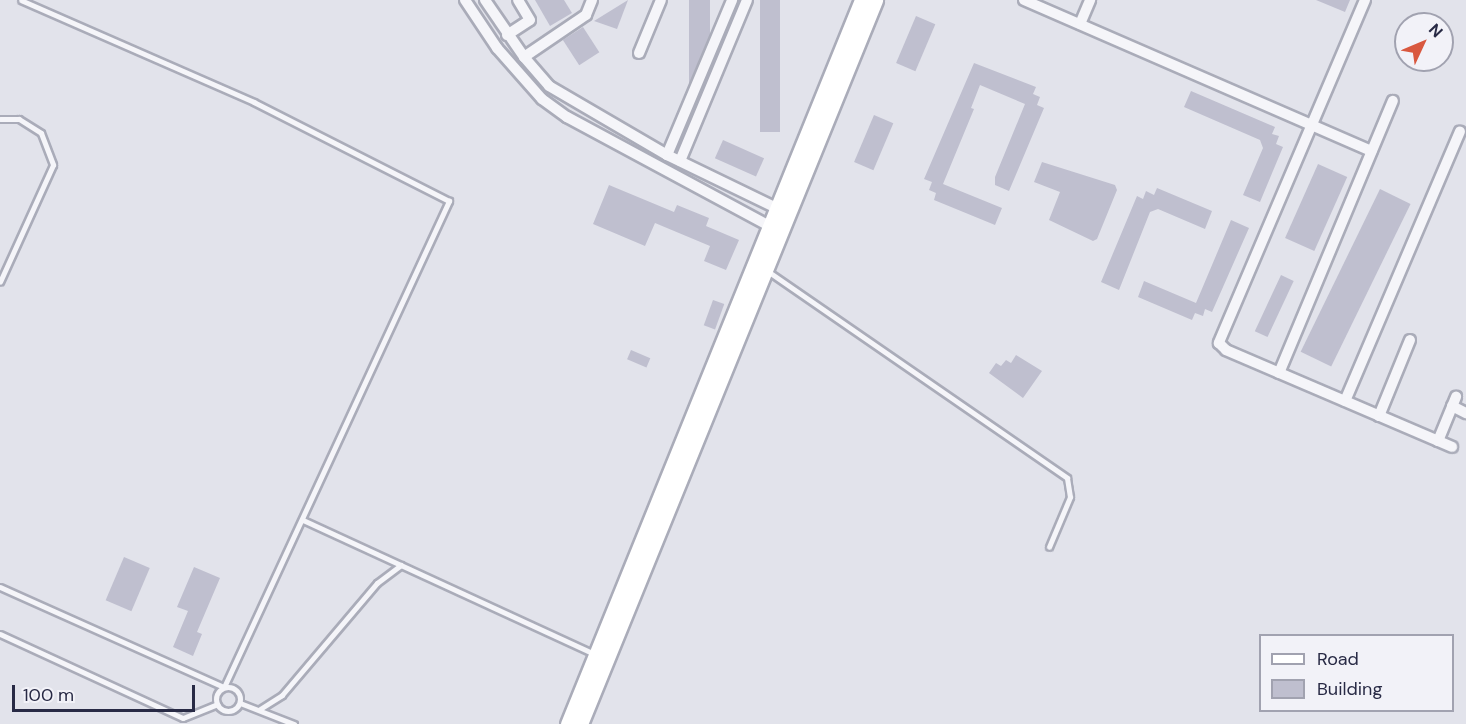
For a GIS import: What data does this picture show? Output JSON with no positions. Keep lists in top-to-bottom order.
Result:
{
  "legend": ["Road", "Building"],
  "scale_bar": "100 m",
  "north": "top right"
}
